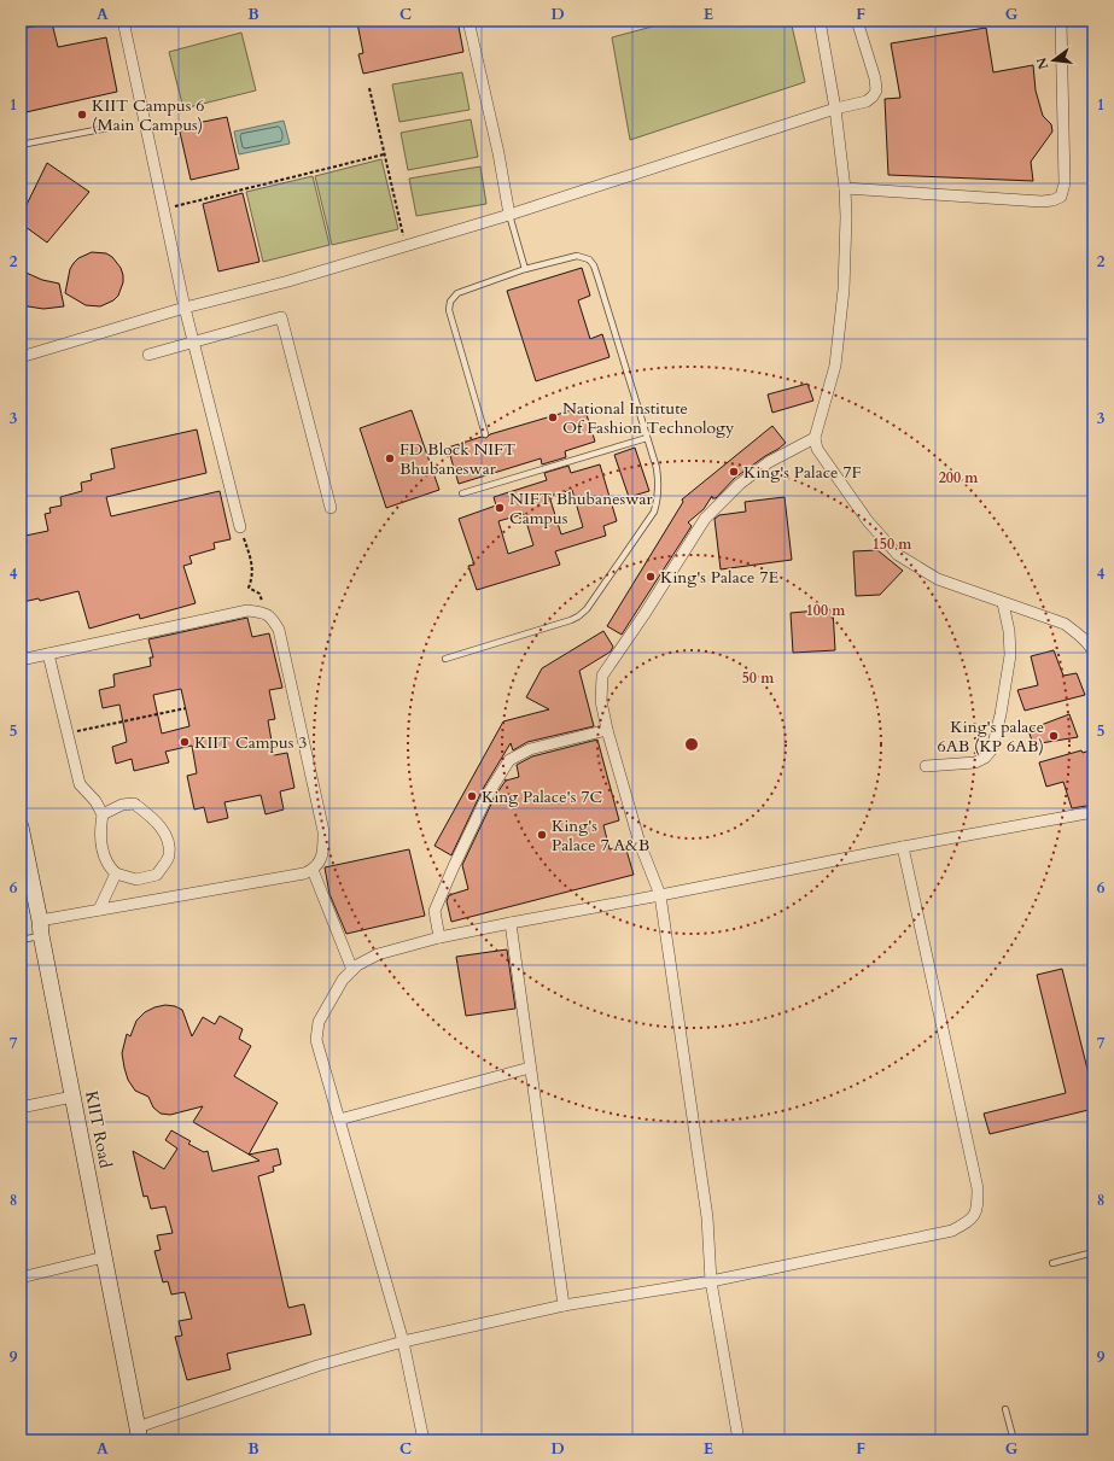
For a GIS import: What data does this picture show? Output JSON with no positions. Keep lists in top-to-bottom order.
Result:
{
  "streets": {
    "main road": ["KIIT Road"]
  },
  "places": [
    "KIIT Campus 6 (Main Campus)",
    "National Institute Of Fashion Technology",
    "FD Block NIFT Bhubaneswar",
    "King's Palace 7F",
    "NIFT Bhubaneswar Campus",
    "King's Palace 7E",
    "King's palace 6AB (KP 6AB)",
    "KIIT Campus 3",
    "King Palace's 7C",
    "King's Palace 7 A&B"
  ],
  "north": "left",
  "grid": {
    "columns": [
      "A",
      "B",
      "C",
      "D",
      "E",
      "F",
      "G"
    ],
    "rows": [
      "1",
      "2",
      "3",
      "4",
      "5",
      "6",
      "7",
      "8",
      "9"
    ]
  },
  "rings": [
    "200 m",
    "150 m",
    "100 m",
    "50 m"
  ]
}
